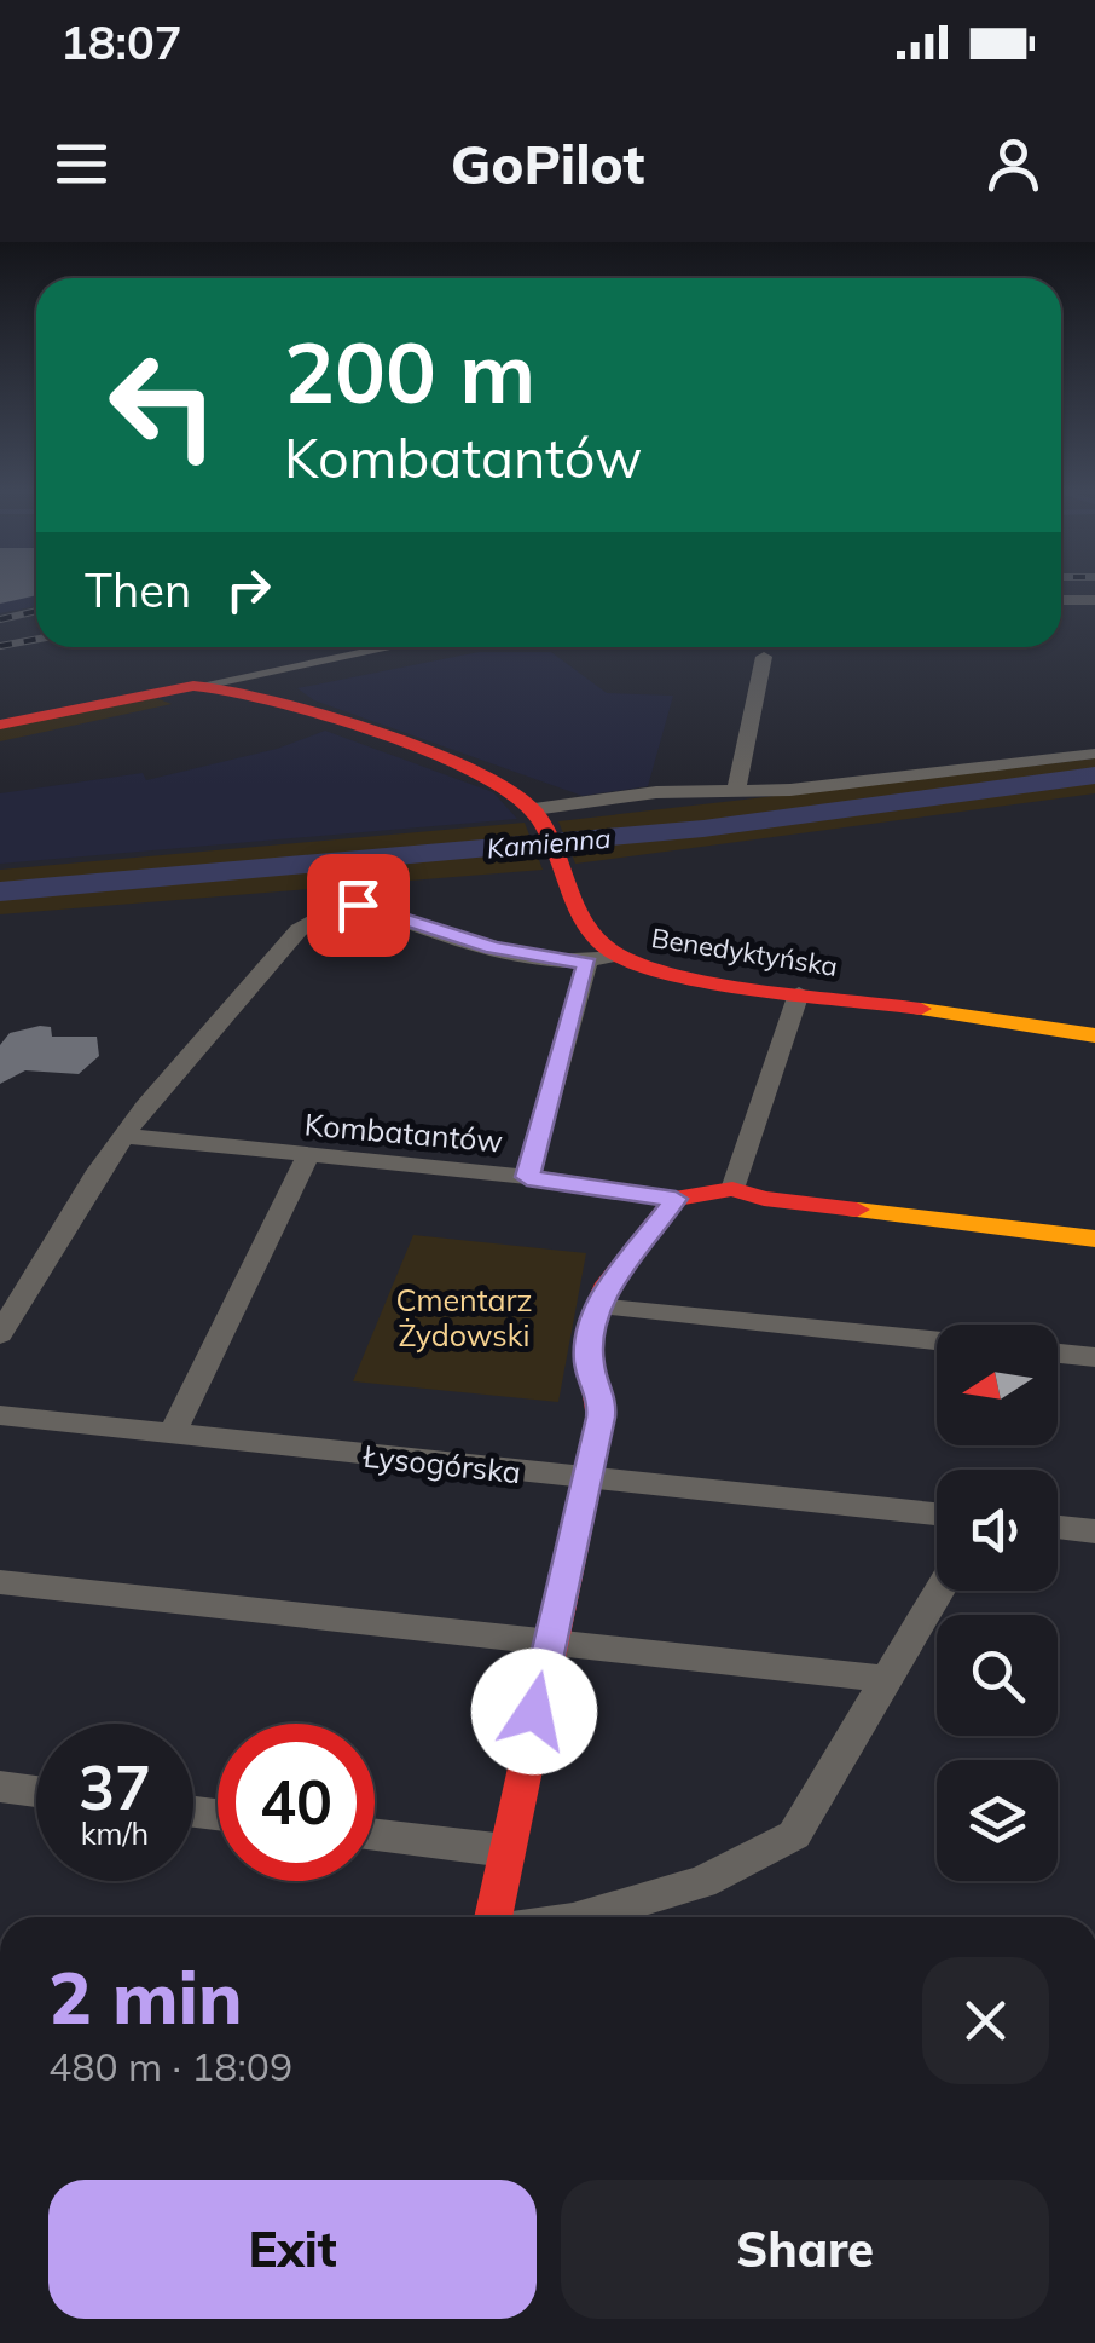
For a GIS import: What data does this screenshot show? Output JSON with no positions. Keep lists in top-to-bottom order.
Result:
{
  "streets": {
    "street": ["Benedyktyńska", "Kombatantów", "Łysogórska"]
  },
  "water": ["Kamienna"],
  "parks": ["Cmentarz Żydowski"],
  "north": "left",
  "page": {
    "status": "18:07",
    "header": "GoPilot",
    "turn": ["200 m", "Kombatantów"],
    "then": "Then",
    "speed": "37 km/h",
    "limit": "40",
    "heading": ["2 min", "480 m · 18:09"],
    "buttons": ["Exit", "Share"]
  }
}
